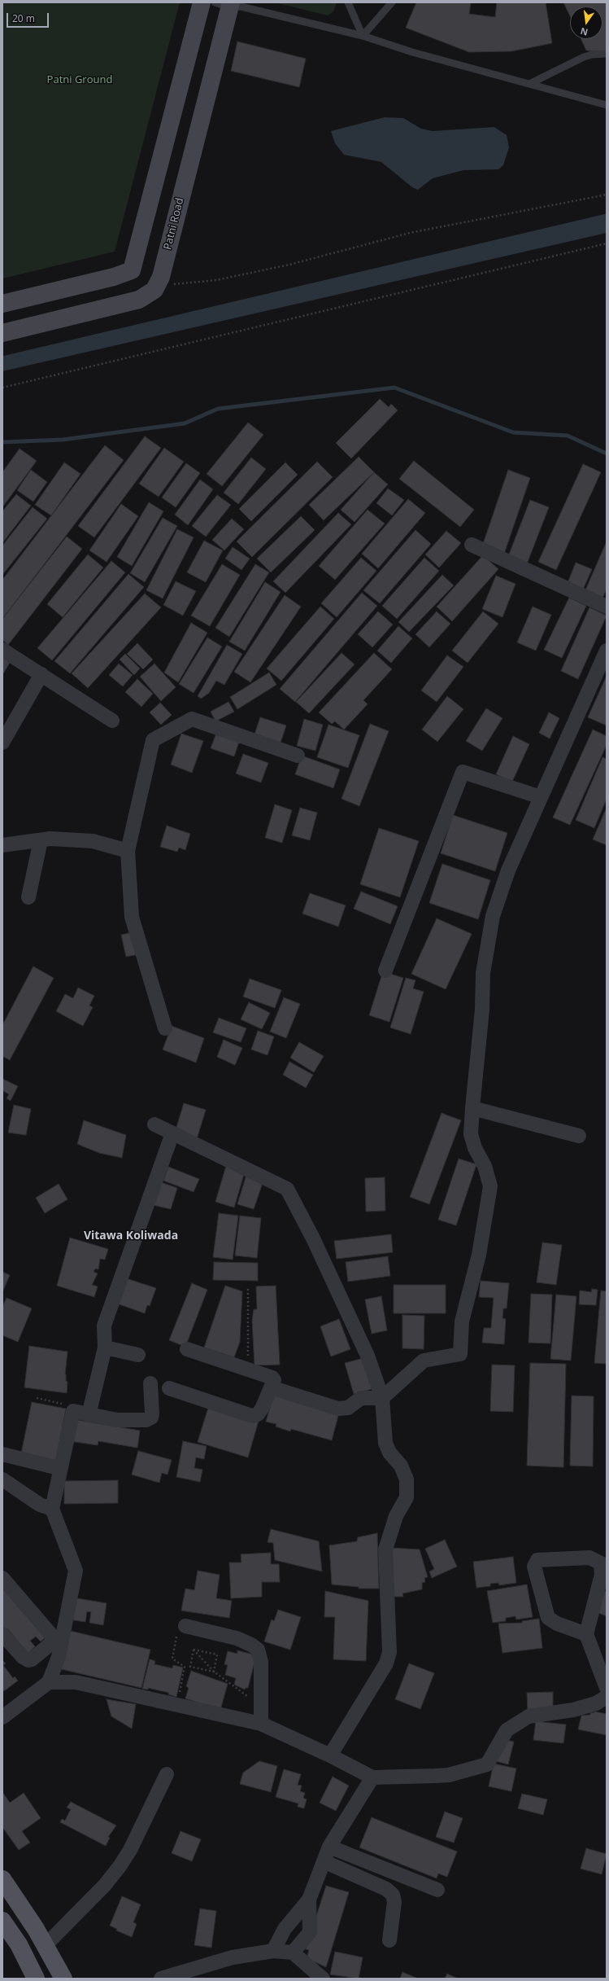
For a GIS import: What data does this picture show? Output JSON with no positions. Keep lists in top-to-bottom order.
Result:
{
  "streets": {
    "main road": ["Patni Road"]
  },
  "districts": ["Vitawa Koliwada"],
  "parks": ["Patni Ground"],
  "scale_bar": "20 m",
  "north": "bottom"
}
